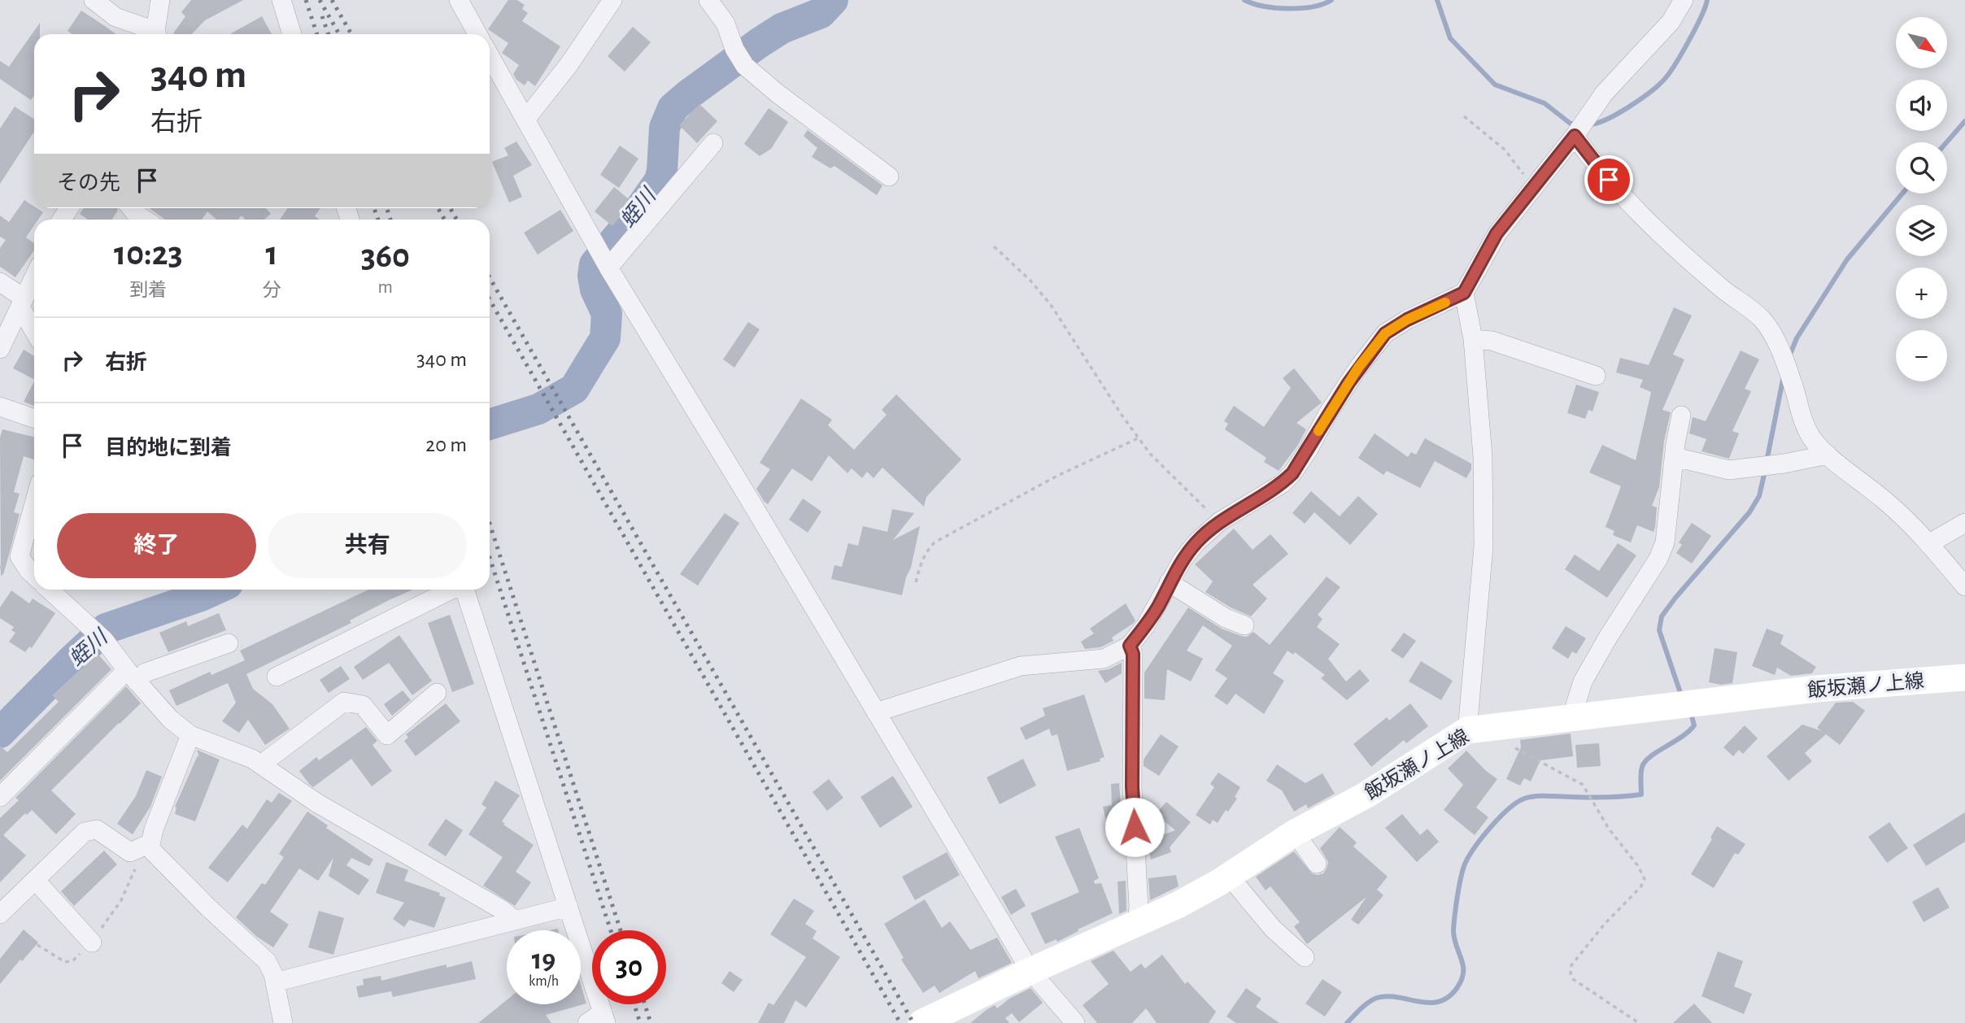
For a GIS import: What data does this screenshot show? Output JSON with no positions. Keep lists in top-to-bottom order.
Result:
{
  "streets": {
    "main road": ["飯坂瀬ノ上線"]
  },
  "water": ["蛭川"],
  "north": "bottom right",
  "page": {
    "map_buttons": ["+", "−"],
    "turn": ["340 m", "右折"],
    "then": "その先",
    "eta": [
      "10:23",
      "到着",
      "1",
      "分",
      "360",
      "m"
    ],
    "list": [
      {
        "name": "右折",
        "value": "340 m"
      },
      {
        "name": "目的地に到着",
        "value": "20 m"
      }
    ],
    "buttons": ["終了", "共有"],
    "speed": "19 km/h",
    "limit": "30"
  }
}
